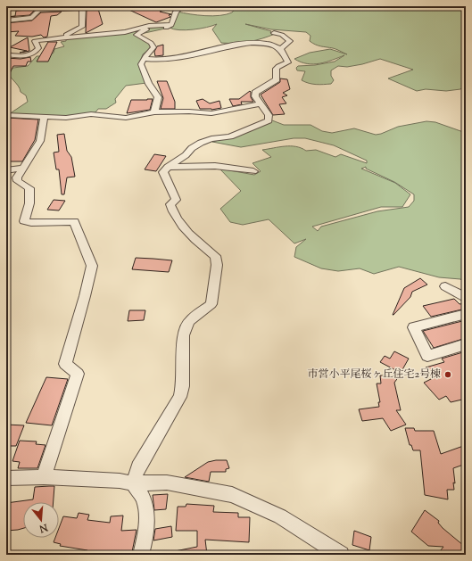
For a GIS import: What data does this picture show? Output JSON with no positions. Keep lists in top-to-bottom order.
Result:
{
  "places": ["市営小平尾桜ヶ丘住宅2号棟"],
  "north": "bottom"
}
